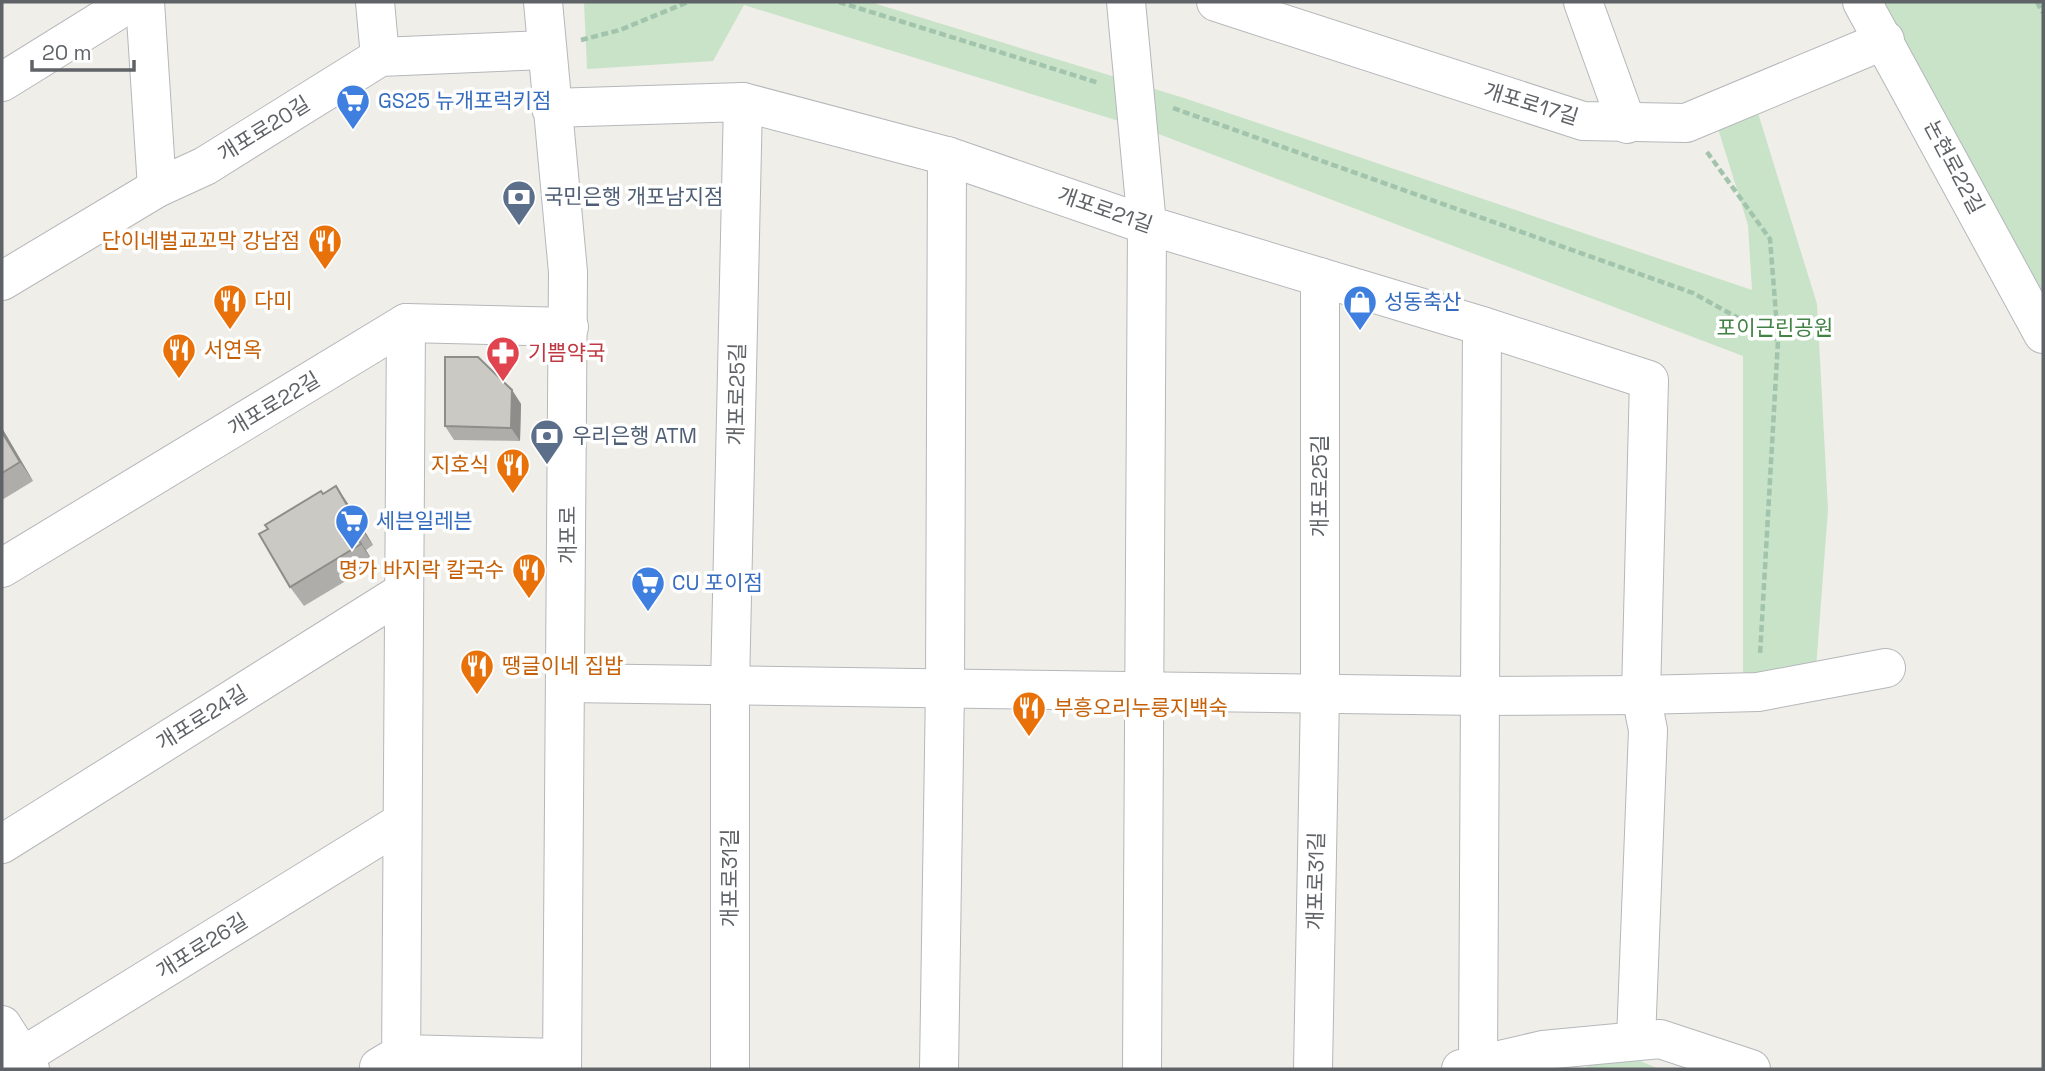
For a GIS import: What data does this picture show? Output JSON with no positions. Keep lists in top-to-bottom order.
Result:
{
  "streets": {
    "street": [
      "개포로17길",
      "개포로20길",
      "논현로22길",
      "개포로21길",
      "개포로25길",
      "개포로22길",
      "개포로",
      "개포로24길",
      "개포로31길",
      "개포로26길"
    ]
  },
  "crossings": [
    ["개포로17길", "논현로22길"],
    ["개포로20길", "개포로"],
    ["개포로21길", "개포로25길"],
    ["개포로21길", "개포로"],
    ["개포로25길", "개포로31길"]
  ],
  "parks": ["포이근린공원"],
  "places": {
    "supermarket": ["GS25 뉴개포럭키점", "세븐일레븐", "CU 포이점"],
    "bank": ["국민은행 개포남지점", "우리은행 ATM"],
    "restaurant": [
      "단이네벌교꼬막 강남점",
      "다미",
      "서연옥",
      "지호식",
      "명가 바지락 칼국수",
      "땡글이네 집밥",
      "부흥오리누룽지백숙"
    ],
    "shop": ["성동축산"],
    "pharmacy": ["기쁨약국"]
  },
  "scale_bar": "20 m"
}
